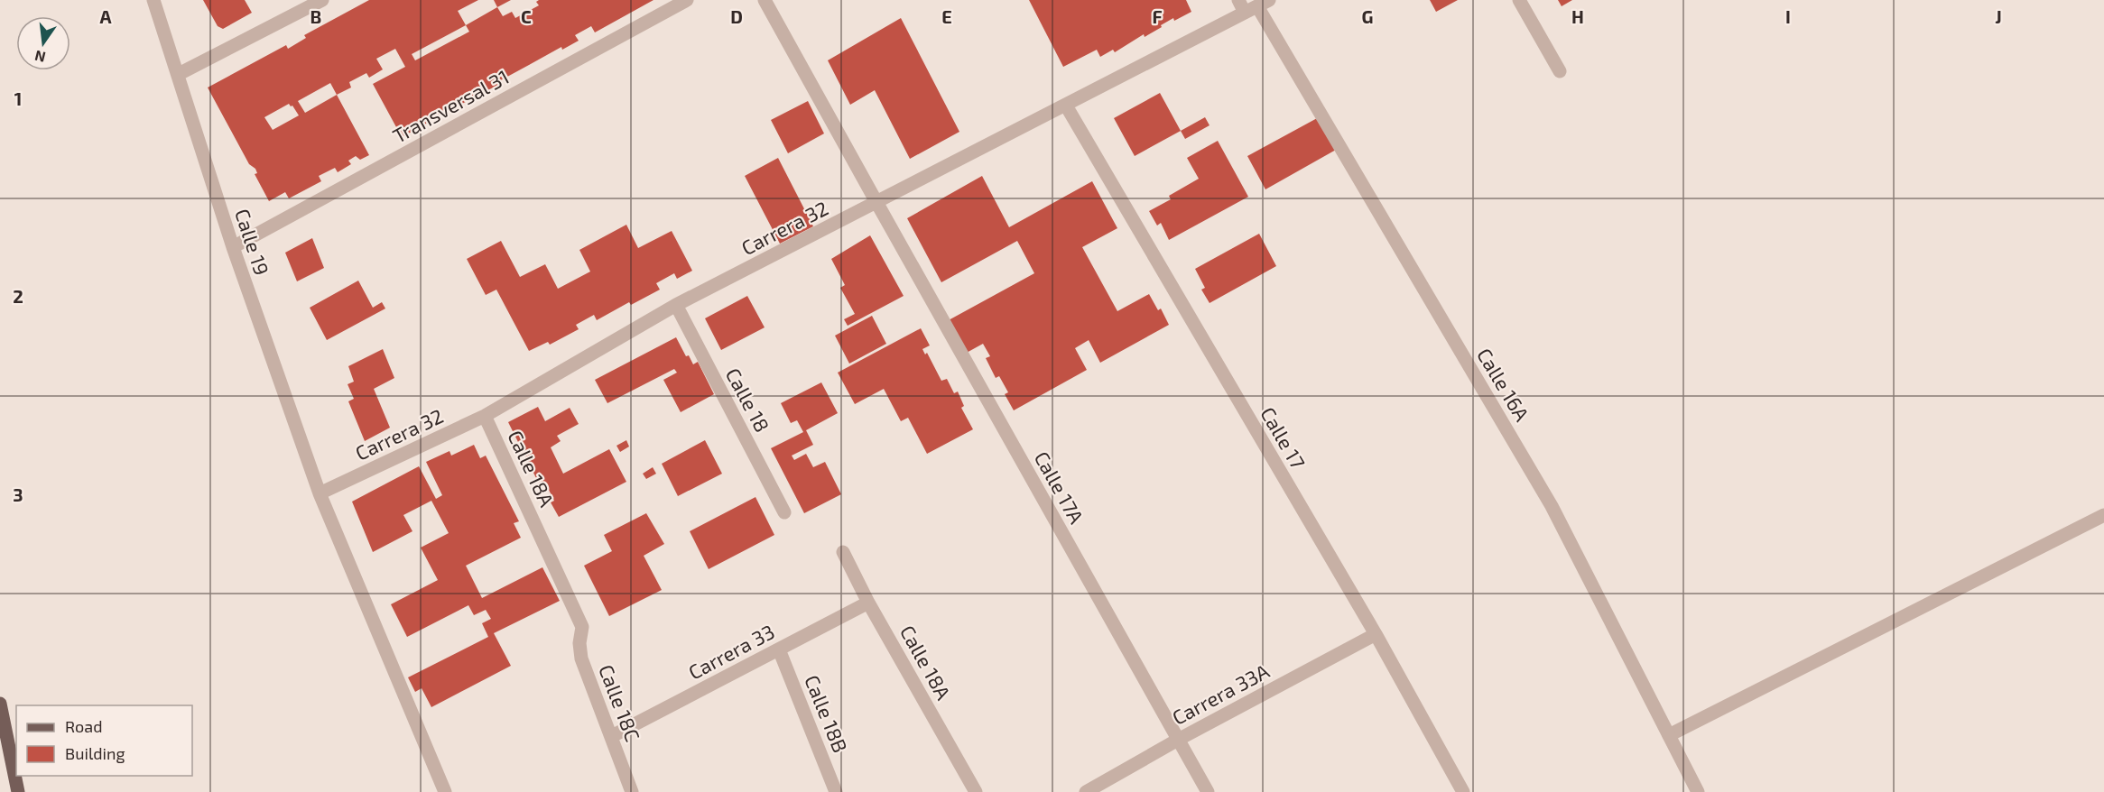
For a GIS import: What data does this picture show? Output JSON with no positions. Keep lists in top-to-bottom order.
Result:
{
  "streets": {
    "street": [
      "Transversal 31",
      "Carrera 32",
      "Calle 19",
      "Calle 16A",
      "Calle 18",
      "Calle 17",
      "Calle 18A",
      "Calle 17A",
      "Carrera 33",
      "Carrera 33A",
      "Calle 18C",
      "Calle 18B"
    ]
  },
  "crossings": [
    ["Transversal 31", "Calle 19"],
    ["Carrera 32", "Calle 19"],
    ["Carrera 32", "Calle 16A"],
    ["Carrera 32", "Calle 18"],
    ["Carrera 32", "Calle 17"],
    ["Carrera 32", "Calle 18A"],
    ["Carrera 32", "Calle 17A"],
    ["Calle 17", "Carrera 33A"],
    ["Calle 18A", "Carrera 33"],
    ["Calle 18A", "Calle 18C"],
    ["Calle 17A", "Carrera 33A"],
    ["Carrera 33", "Calle 18C"],
    ["Carrera 33", "Calle 18B"]
  ],
  "legend": ["Road", "Building"],
  "north": "bottom",
  "grid": {
    "columns": [
      "A",
      "B",
      "C",
      "D",
      "E",
      "F",
      "G",
      "H",
      "I",
      "J"
    ],
    "rows": ["1", "2", "3"]
  }
}
